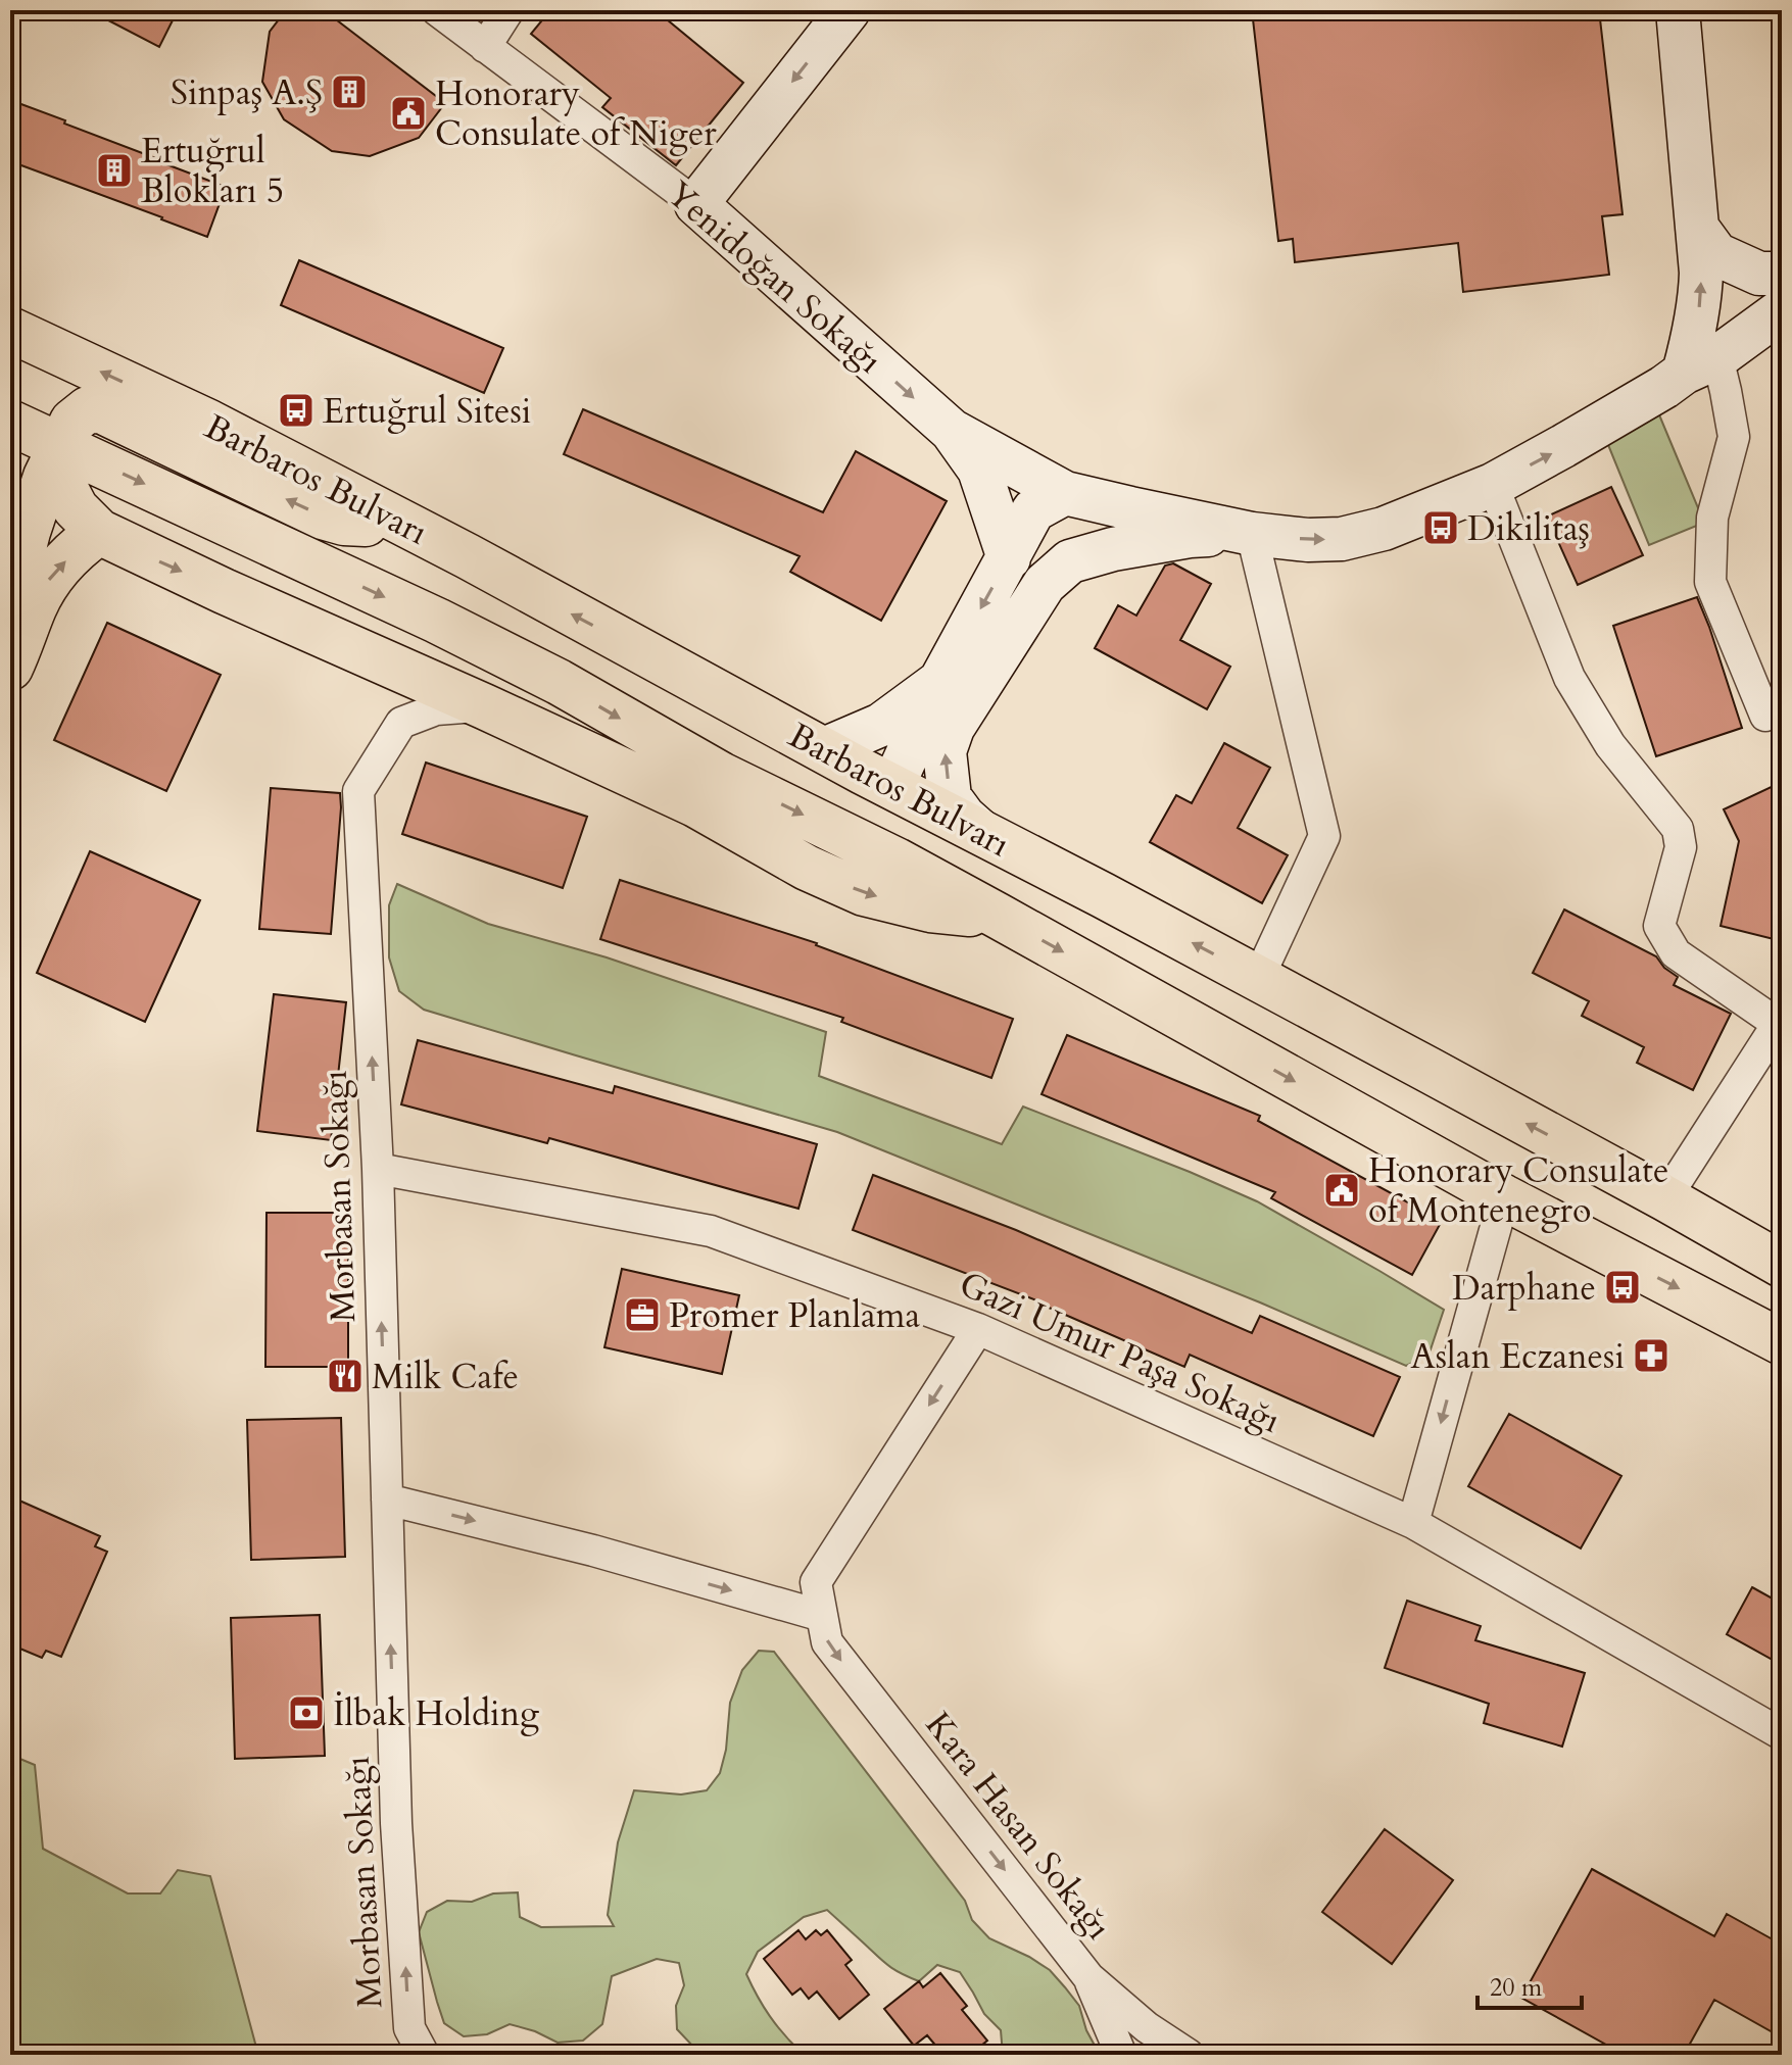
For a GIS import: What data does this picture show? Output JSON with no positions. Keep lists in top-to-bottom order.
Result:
{
  "streets": {
    "main road": ["Barbaros Bulvarı"],
    "street": [
      "Yenidoğan Sokağı",
      "Morbasan Sokağı",
      "Gazi Umur Paşa Sokağı",
      "Kara Hasan Sokağı"
    ]
  },
  "crossings": [
    ["Morbasan Sokağı", "Gazi Umur Paşa Sokağı"],
    ["Gazi Umur Paşa Sokağı", "Kara Hasan Sokağı"]
  ],
  "one_way": ["Yenidoğan Sokağı", "Morbasan Sokağı", "Kara Hasan Sokağı"],
  "places": {
    "building": ["Sinpaş A.Ş", "Ertuğrul Blokları 5"],
    "public building": ["Honorary Consulate of Niger", "Honorary Consulate of Montenegro"],
    "bus stop": ["Ertuğrul Sitesi", "Dikilitaş", "Darphane"],
    "office": ["Promer Planlama"],
    "pharmacy": ["Aslan Eczanesi"],
    "restaurant": ["Milk Cafe"],
    "bank": ["İlbak Holding"]
  },
  "scale_bar": "20 m"
}
